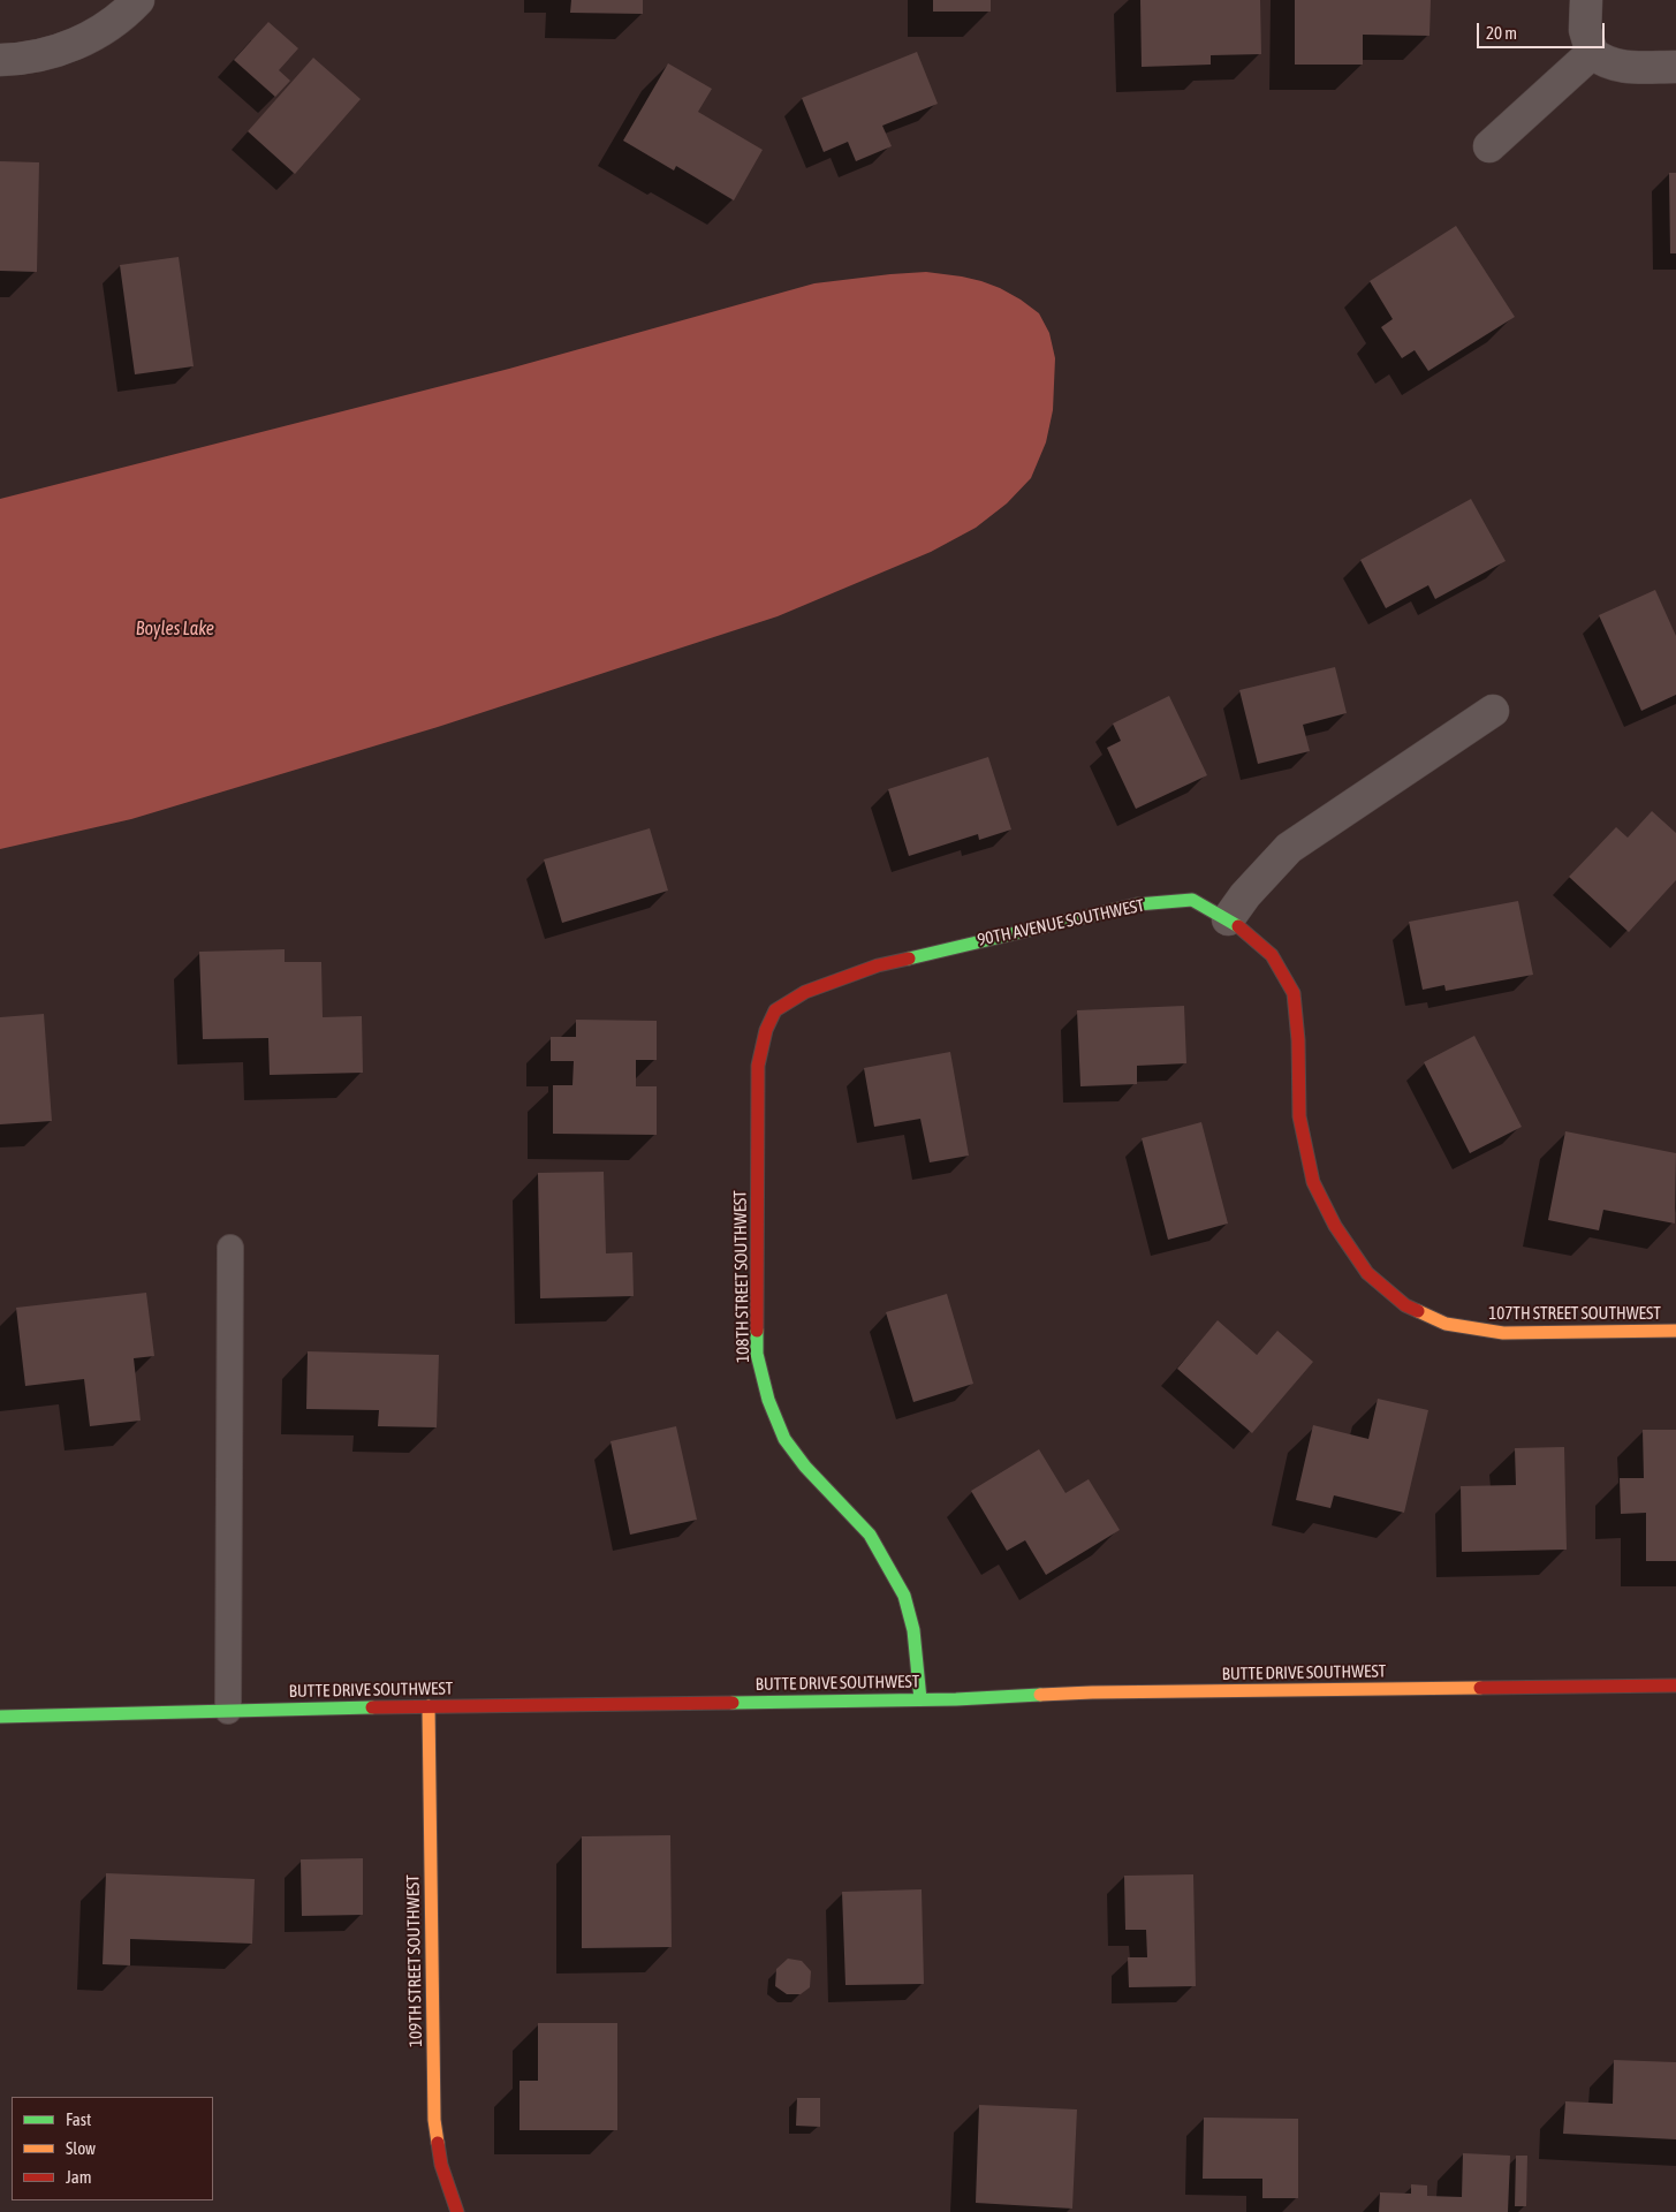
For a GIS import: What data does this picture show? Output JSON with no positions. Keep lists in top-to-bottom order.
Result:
{
  "streets": {
    "street": [
      "90TH AVENUE SOUTHWEST",
      "108TH STREET SOUTHWEST",
      "107TH STREET SOUTHWEST",
      "BUTTE DRIVE SOUTHWEST",
      "109TH STREET SOUTHWEST"
    ]
  },
  "crossings": [
    ["90TH AVENUE SOUTHWEST", "108TH STREET SOUTHWEST"],
    ["90TH AVENUE SOUTHWEST", "107TH STREET SOUTHWEST"],
    ["108TH STREET SOUTHWEST", "BUTTE DRIVE SOUTHWEST"],
    ["BUTTE DRIVE SOUTHWEST", "109TH STREET SOUTHWEST"]
  ],
  "water": ["Boyles Lake"],
  "legend": ["Fast", "Slow", "Jam"],
  "scale_bar": "20 m"
}
